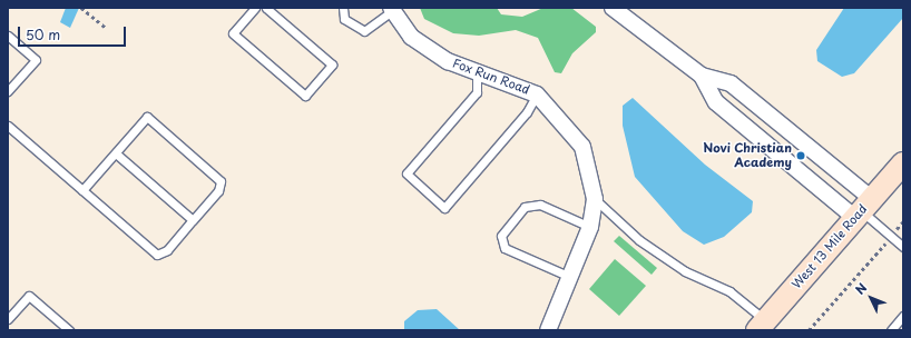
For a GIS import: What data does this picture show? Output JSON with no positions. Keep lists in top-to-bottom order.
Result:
{
  "streets": {
    "street": ["Fox Run Road", "West 13 Mile Road"]
  },
  "places": ["Novi Christian Academy"],
  "scale_bar": "50 m",
  "north": "top left"
}
